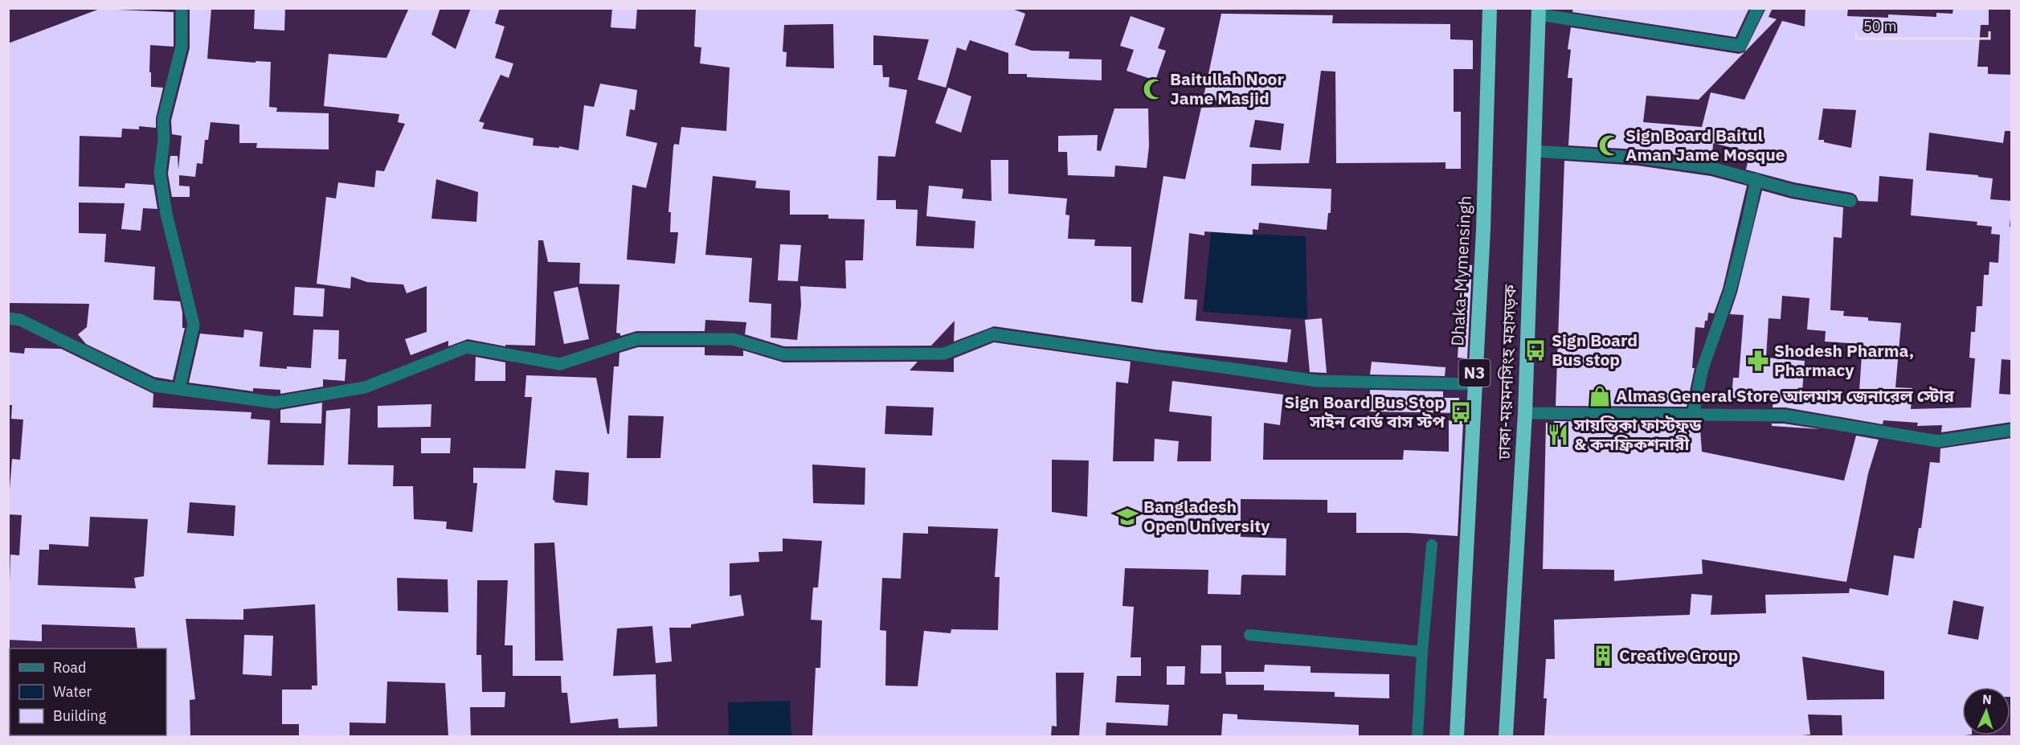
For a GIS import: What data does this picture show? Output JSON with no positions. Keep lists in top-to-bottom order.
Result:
{
  "streets": {
    "highway": ["Dhaka-Mymensingh", "ঢাকা-ময়মনসিংহ মহাসড়ক", "N3"]
  },
  "places": {
    "mosque": ["Baitullah Noor Jame Masjid", "Sign Board Baitul Aman Jame Mosque"],
    "bus stop": ["Sign Board Bus stop", "Sign Board Bus Stop সাইন বোর্ড বাস স্টপ"],
    "pharmacy": ["Shodesh Pharma, Pharmacy"],
    "shop": ["Almas General Store আলমাস জেনারেল স্টোর"],
    "restaurant": ["সায়ন্তিকা ফাস্টফুড & কনফ্রিকশনারী"],
    "school or university": ["Bangladesh Open University"],
    "building": ["Creative Group"]
  },
  "legend": ["Road", "Water", "Building"],
  "scale_bar": "50 m",
  "north": "top"
}
